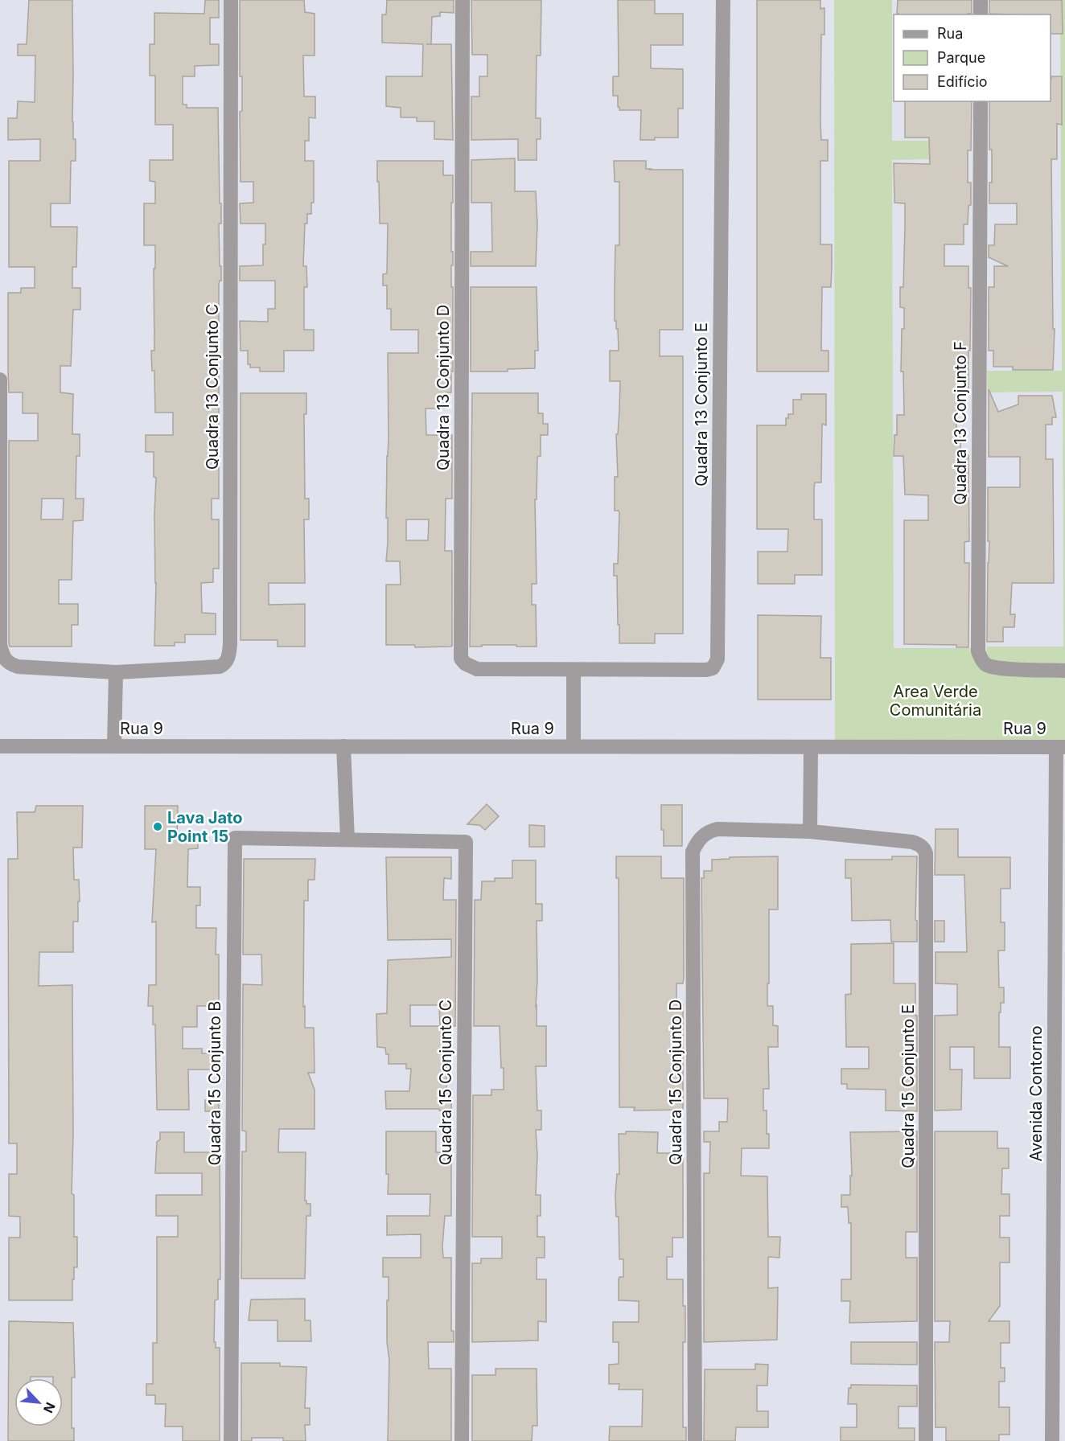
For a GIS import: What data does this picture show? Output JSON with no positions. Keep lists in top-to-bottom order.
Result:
{
  "streets": {
    "street": [
      "Quadra 13 Conjunto C",
      "Quadra 13 Conjunto D",
      "Quadra 13 Conjunto E",
      "Quadra 13 Conjunto F",
      "Rua 9",
      "Quadra 15 Conjunto C",
      "Quadra 15 Conjunto D",
      "Quadra 15 Conjunto B",
      "Quadra 15 Conjunto E",
      "Avenida Contorno"
    ]
  },
  "crossings": [
    ["Quadra 13 Conjunto D", "Quadra 13 Conjunto E"],
    ["Rua 9", "Avenida Contorno"],
    ["Quadra 15 Conjunto C", "Quadra 15 Conjunto B"],
    ["Quadra 15 Conjunto D", "Quadra 15 Conjunto E"]
  ],
  "parks": ["Area Verde Comunitária"],
  "places": ["Lava Jato Point 15"],
  "legend": ["Rua", "Parque", "Edifício"],
  "north": "bottom right"
}
